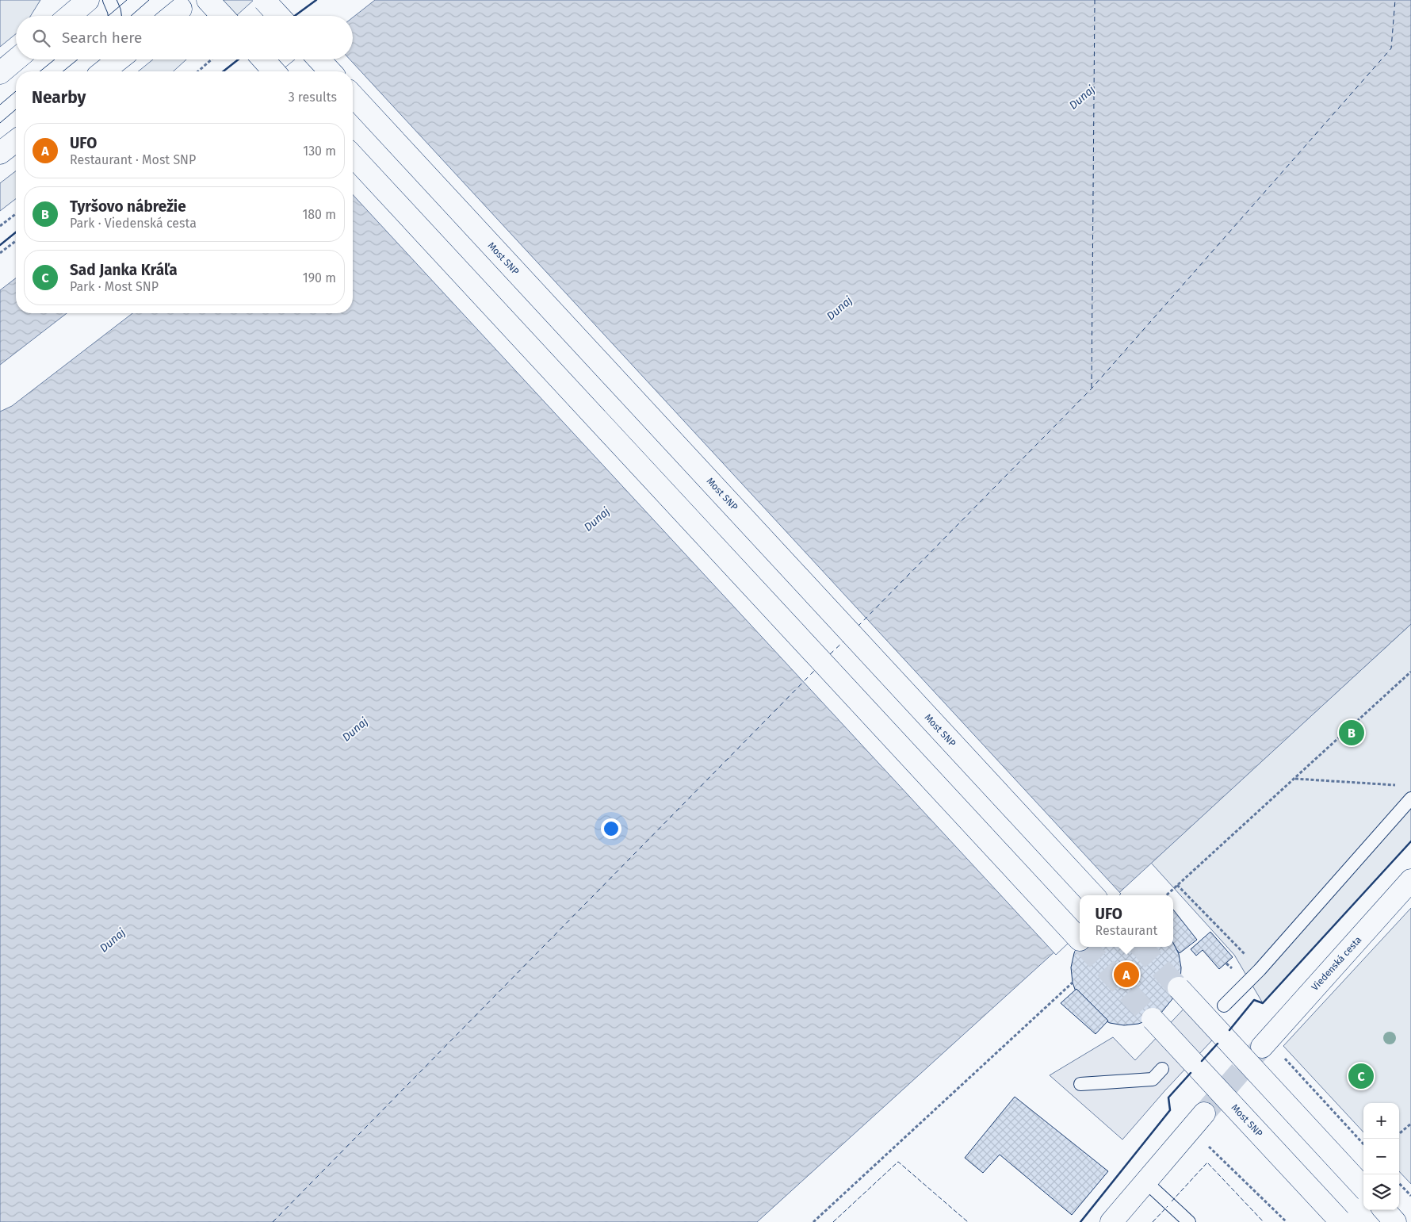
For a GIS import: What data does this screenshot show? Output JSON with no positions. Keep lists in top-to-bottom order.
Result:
{
  "streets": {
    "main road": ["Most SNP", "Viedenská cesta"]
  },
  "water": ["Dunaj"],
  "page": {
    "search": "Search here",
    "heading": ["Nearby", "3 results"],
    "list": [
      {
        "mark": "A",
        "name": "UFO",
        "note": "Restaurant · Most SNP",
        "value": "130 m"
      },
      {
        "mark": "B",
        "name": "Tyršovo nábrežie",
        "note": "Park · Viedenská cesta",
        "value": "180 m"
      },
      {
        "mark": "C",
        "name": "Sad Janka Kráľa",
        "note": "Park · Most SNP",
        "value": "190 m"
      }
    ],
    "pins": ["B", "A", "C"],
    "popup": ["UFO", "Restaurant"],
    "map_buttons": ["+", "−"]
  }
}
